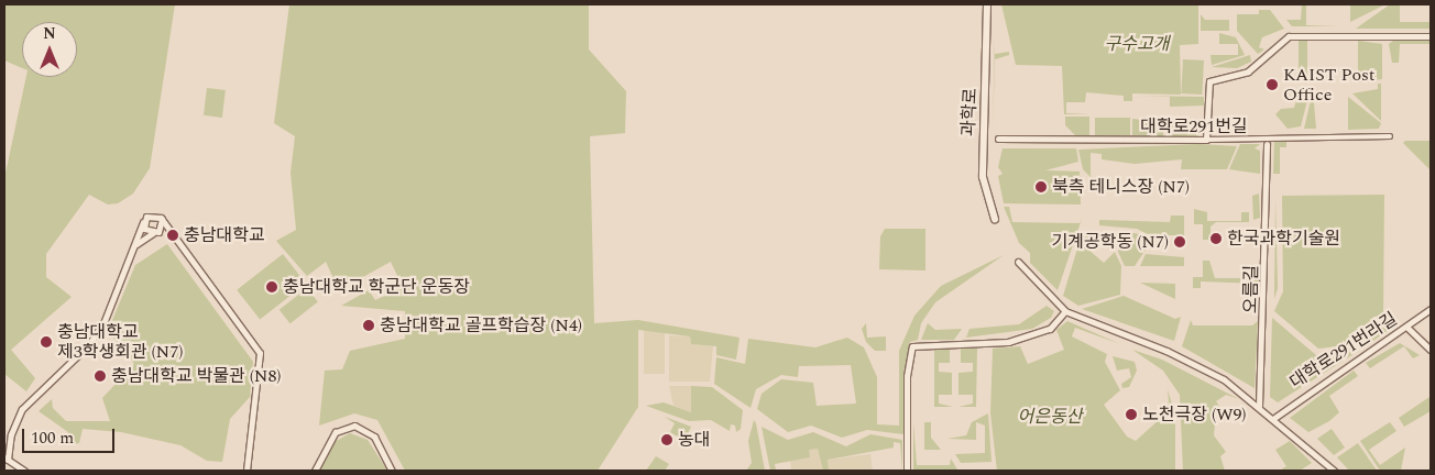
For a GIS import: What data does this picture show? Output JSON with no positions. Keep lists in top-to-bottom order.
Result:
{
  "streets": {
    "street": [
      "과학로",
      "대학로291번길",
      "오름길",
      "대학로291번라길"
    ]
  },
  "crossings": [
    ["대학로291번길", "오름길"]
  ],
  "parks": ["구수고개", "어은동산"],
  "places": [
    "KAIST Post Office",
    "북측 테니스장 (N7)",
    "충남대학교",
    "한국과학기술원",
    "기계공학동 (N7)",
    "충남대학교 학군단 운동장",
    "충남대학교 골프학습장 (N4)",
    "충남대학교 제3학생회관 (N7)",
    "충남대학교 박물관 (N8)",
    "노천극장 (W9)",
    "농대"
  ],
  "scale_bar": "100 m",
  "north": "top"
}
